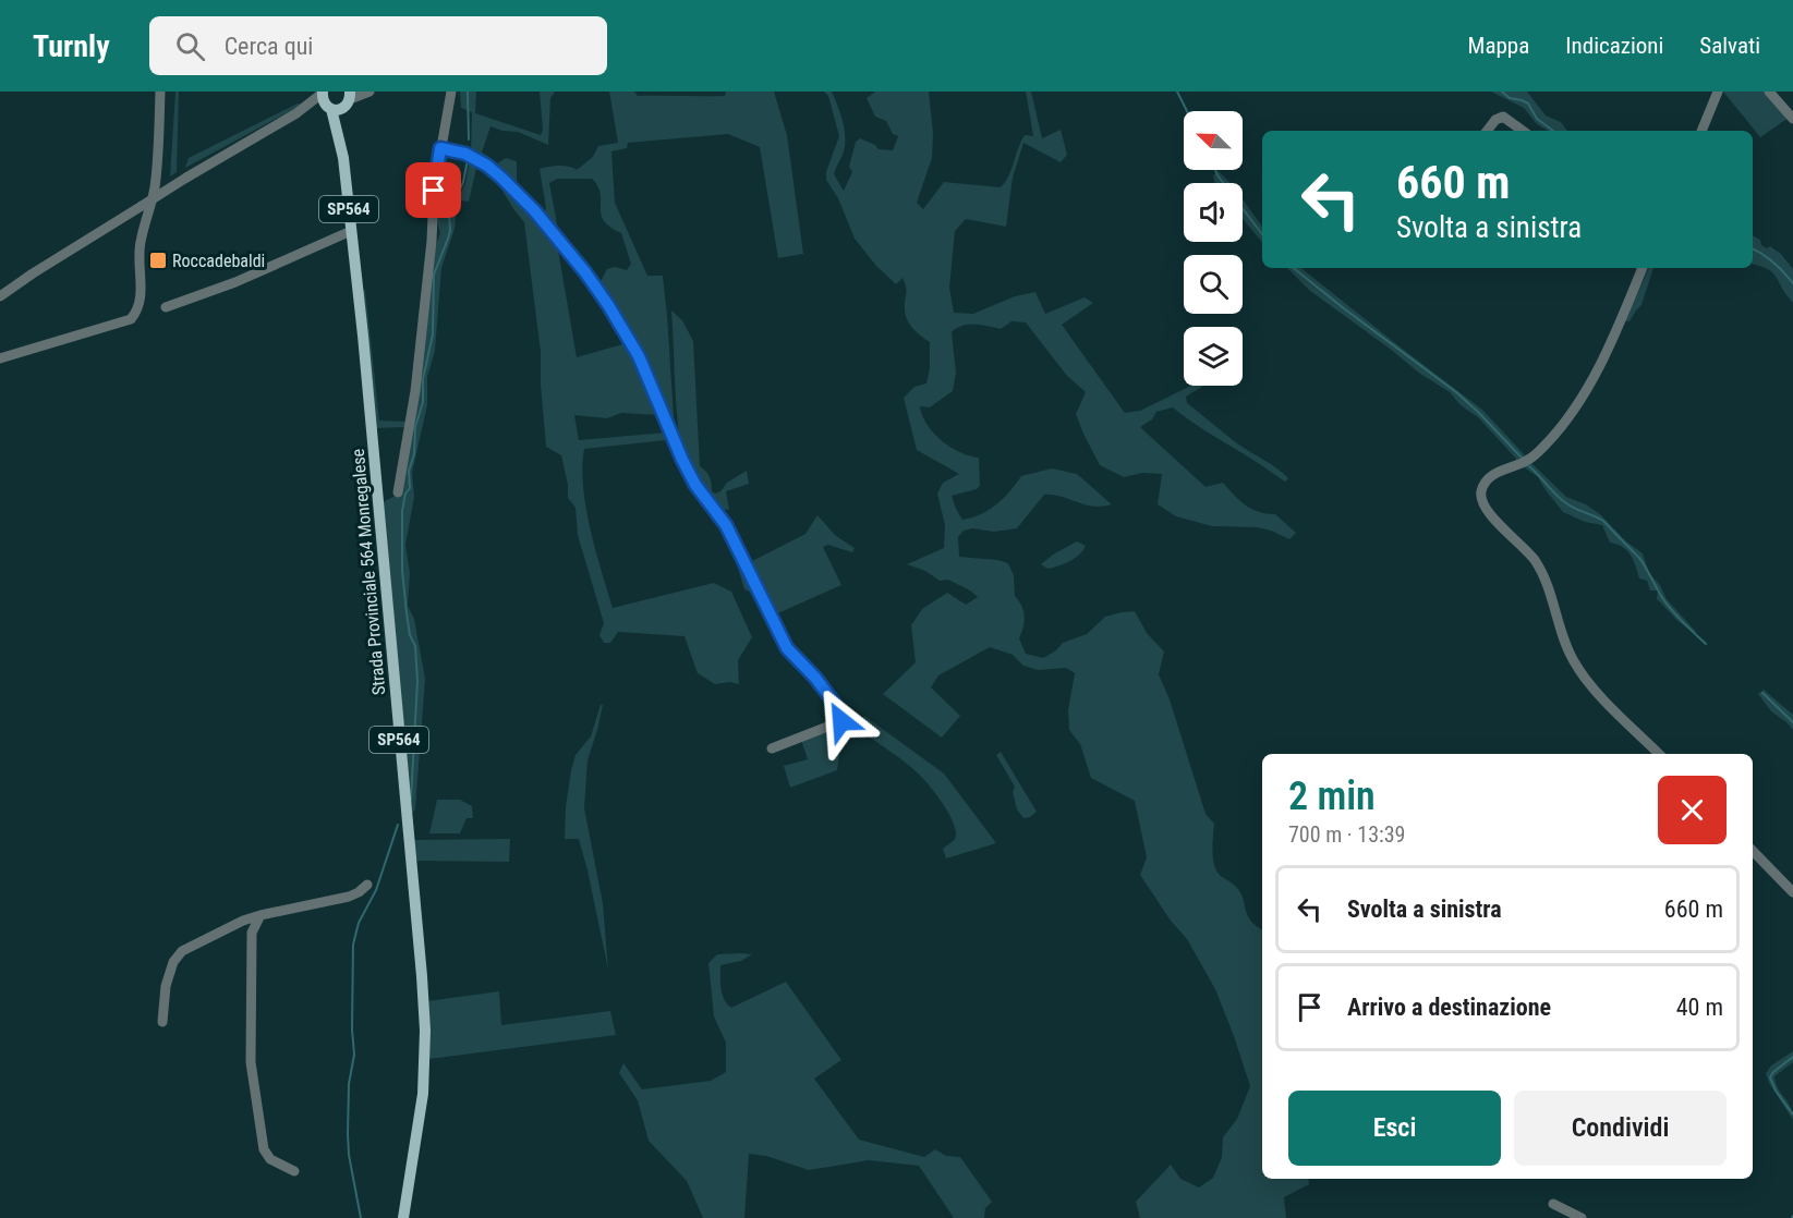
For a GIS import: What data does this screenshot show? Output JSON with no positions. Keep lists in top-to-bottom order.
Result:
{
  "streets": {
    "main road": ["SP564", "Strada Provinciale 564 Monregalese"]
  },
  "places": {
    "transit": ["Roccadebaldi"]
  },
  "north": "top left",
  "page": {
    "header": "Turnly",
    "search": "Cerca qui",
    "nav": ["Mappa", "Indicazioni", "Salvati"],
    "turn": ["660 m", "Svolta a sinistra"],
    "heading": ["2 min", "700 m · 13:39"],
    "list": [
      {
        "name": "Svolta a sinistra",
        "value": "660 m"
      },
      {
        "name": "Arrivo a destinazione",
        "value": "40 m"
      }
    ],
    "buttons": ["Esci", "Condividi"]
  }
}
